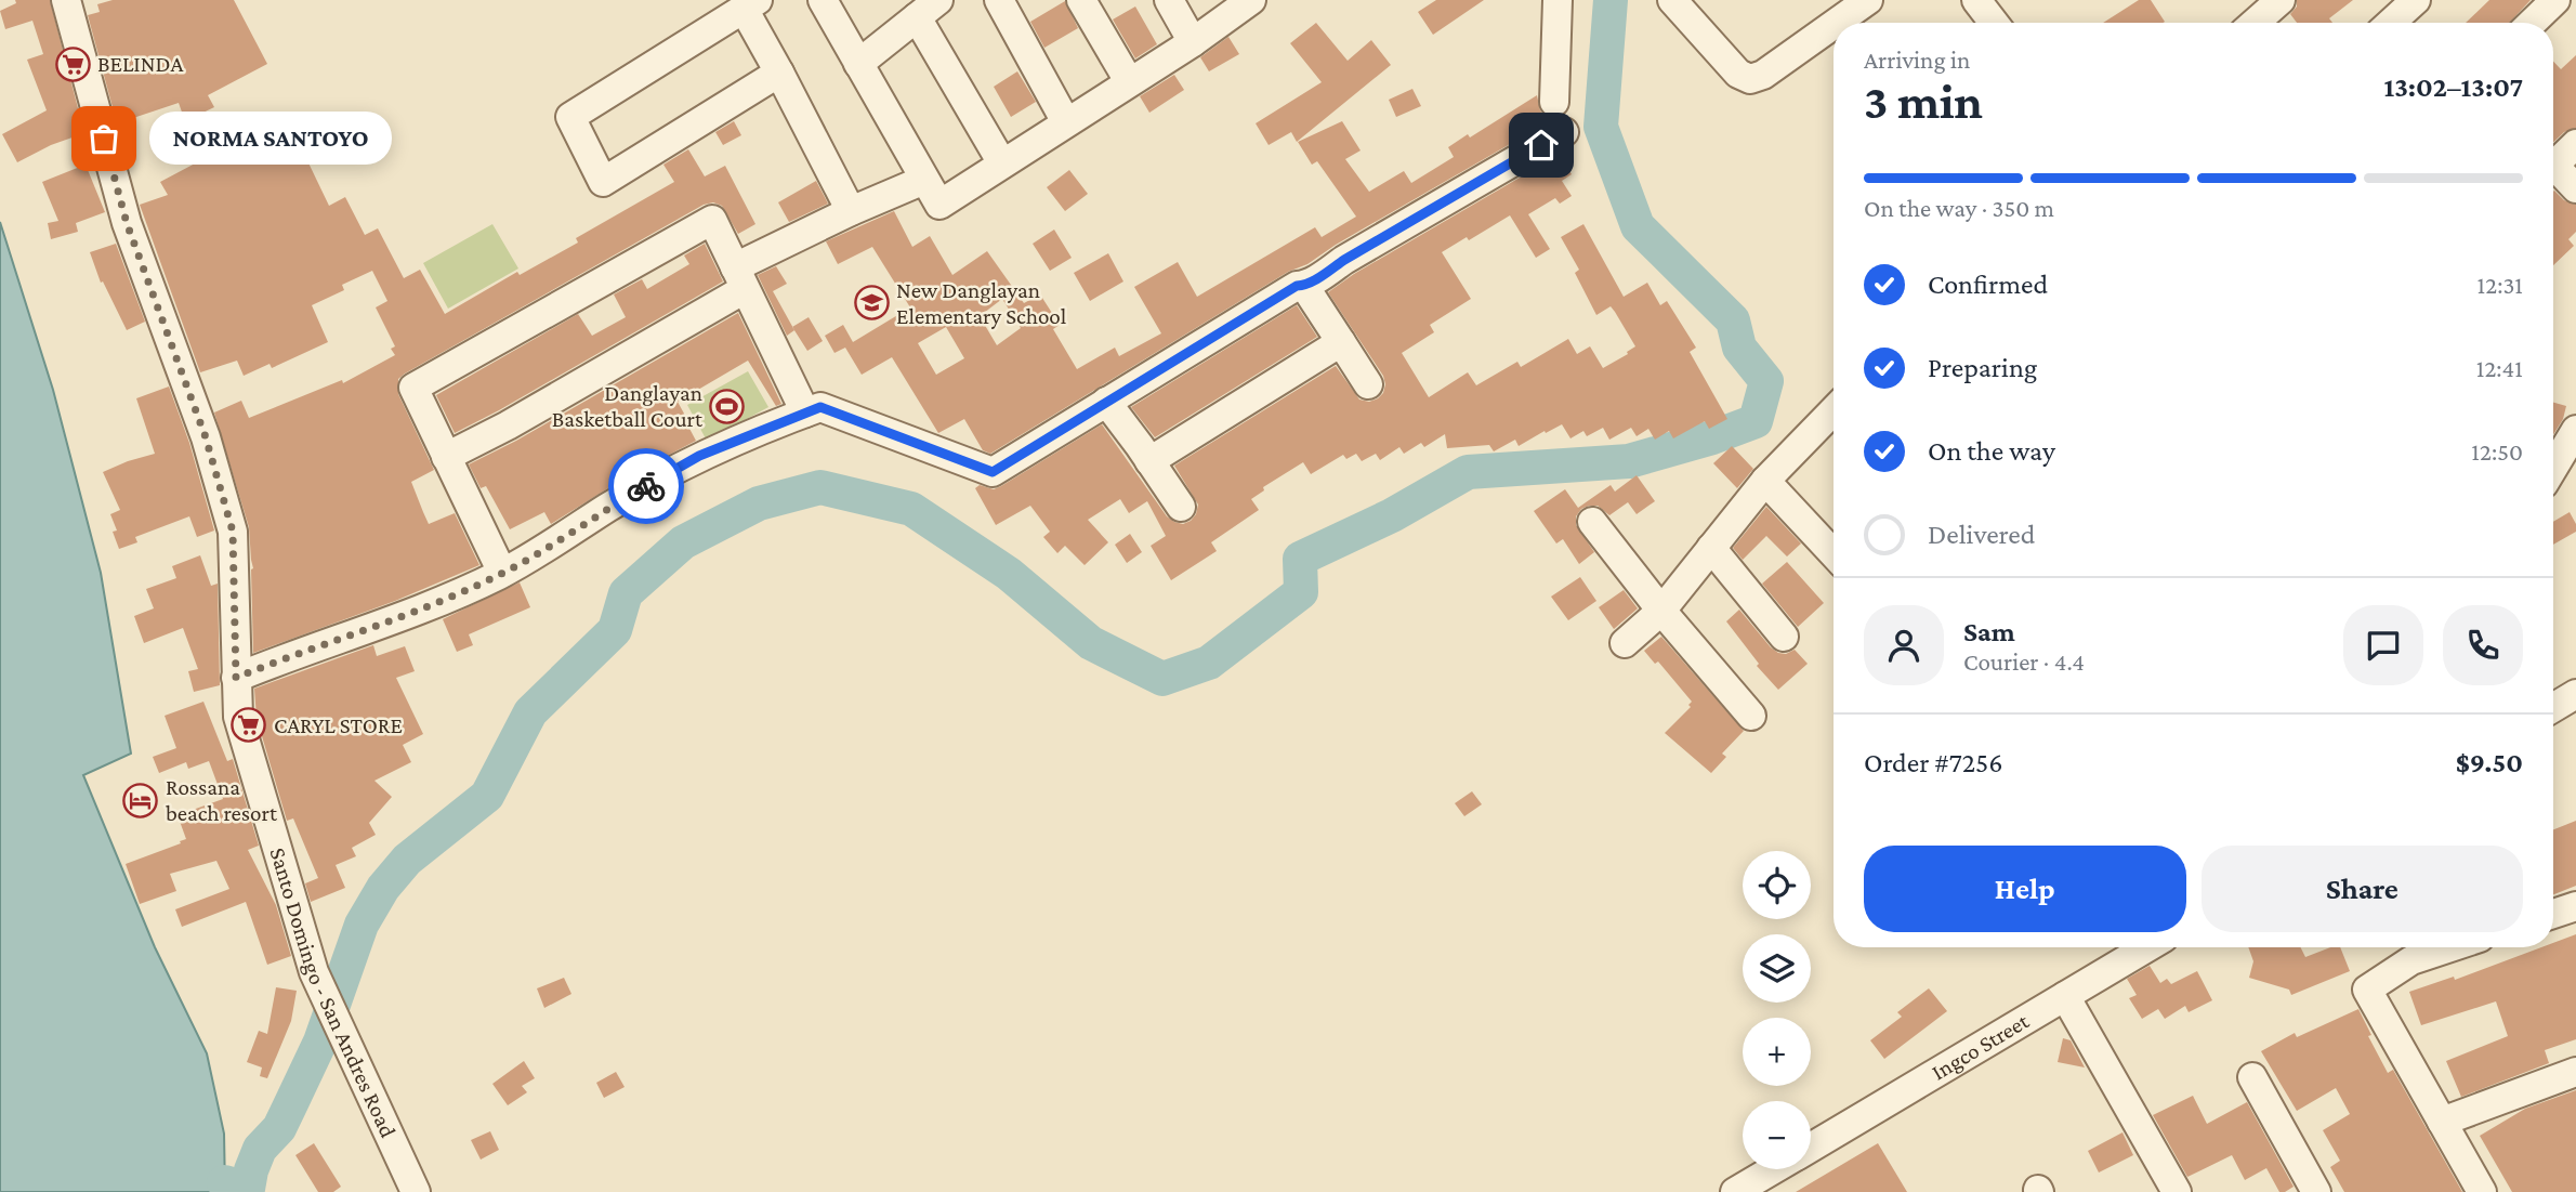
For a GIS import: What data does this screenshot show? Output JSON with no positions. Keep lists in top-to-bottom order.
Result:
{
  "streets": {
    "street": ["Santo Domingo - San Andres Road", "Ingco Street"]
  },
  "places": {
    "supermarket": ["BELINDA", "CARYL STORE"],
    "other": ["NORMA SANTOYO"],
    "school or university": ["New Danglayan Elementary School"],
    "sports": ["Danglayan Basketball Court"],
    "hotel": ["Rossana beach resort"]
  },
  "page": {
    "heading": ["3 min", "Arriving in", "13:02–13:07"],
    "panel": [
      "Sam",
      "Courier · 4.4",
      "Order #7256",
      "$9.50"
    ],
    "bubble": "NORMA SANTOYO",
    "bar": "On the way · 350 m",
    "list": [
      ["Confirmed", "12:31"],
      ["Preparing", "12:41"],
      ["On the way", "12:50"],
      "Delivered"
    ],
    "buttons": ["Help", "Share"],
    "map_buttons": ["+", "−"]
  }
}
